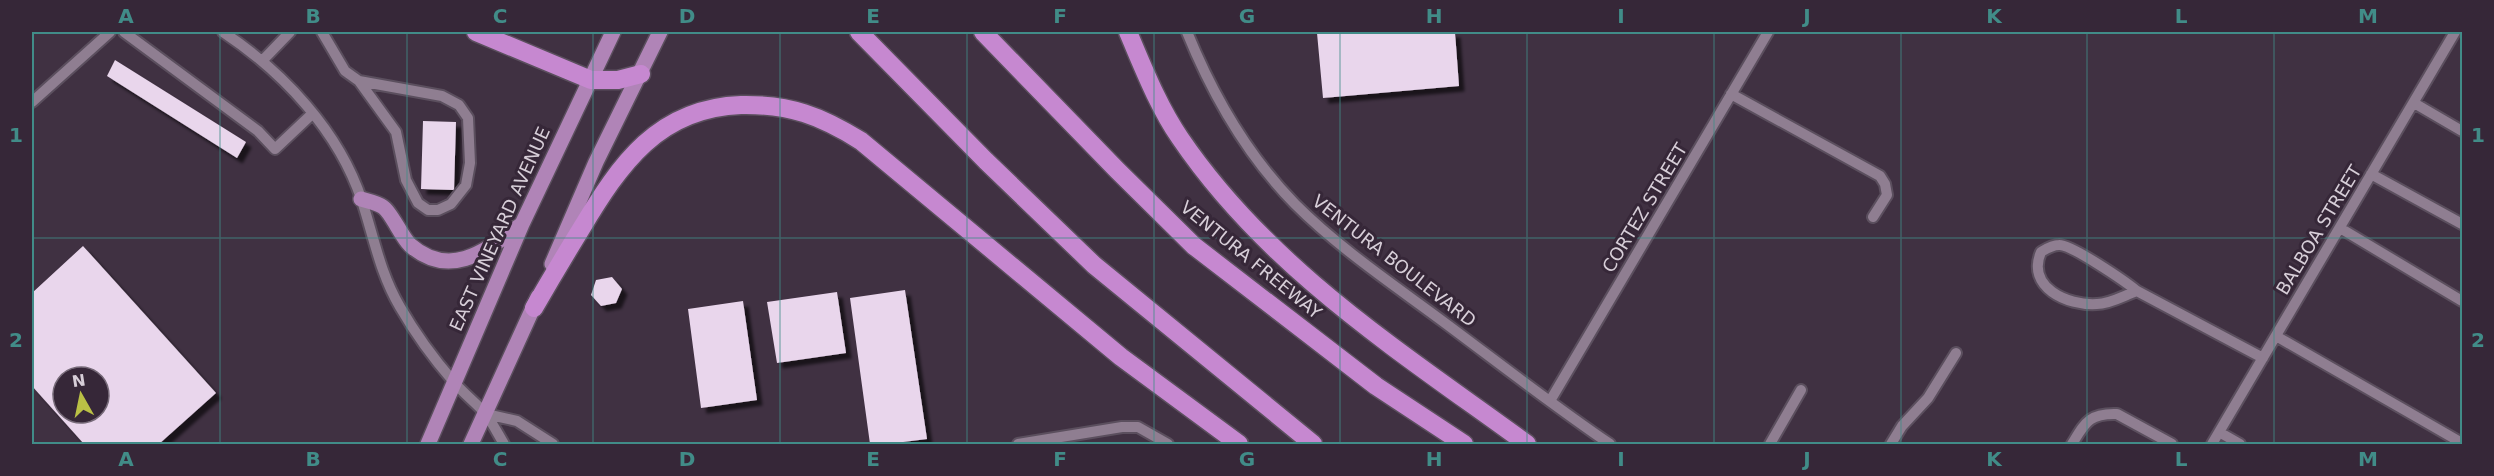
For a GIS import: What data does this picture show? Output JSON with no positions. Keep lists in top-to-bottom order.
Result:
{
  "streets": {
    "highway": ["VENTURA FREEWAY"],
    "main road": ["EAST VINEYARD AVENUE"],
    "street": ["CORTEZ STREET", "BALBOA STREET", "VENTURA BOULEVARD"]
  },
  "crossings": [
    ["CORTEZ STREET", "VENTURA BOULEVARD"]
  ],
  "north": "top",
  "grid": {
    "columns": [
      "A",
      "B",
      "C",
      "D",
      "E",
      "F",
      "G",
      "H",
      "I",
      "J",
      "K",
      "L",
      "M"
    ],
    "rows": ["1", "2"]
  }
}
